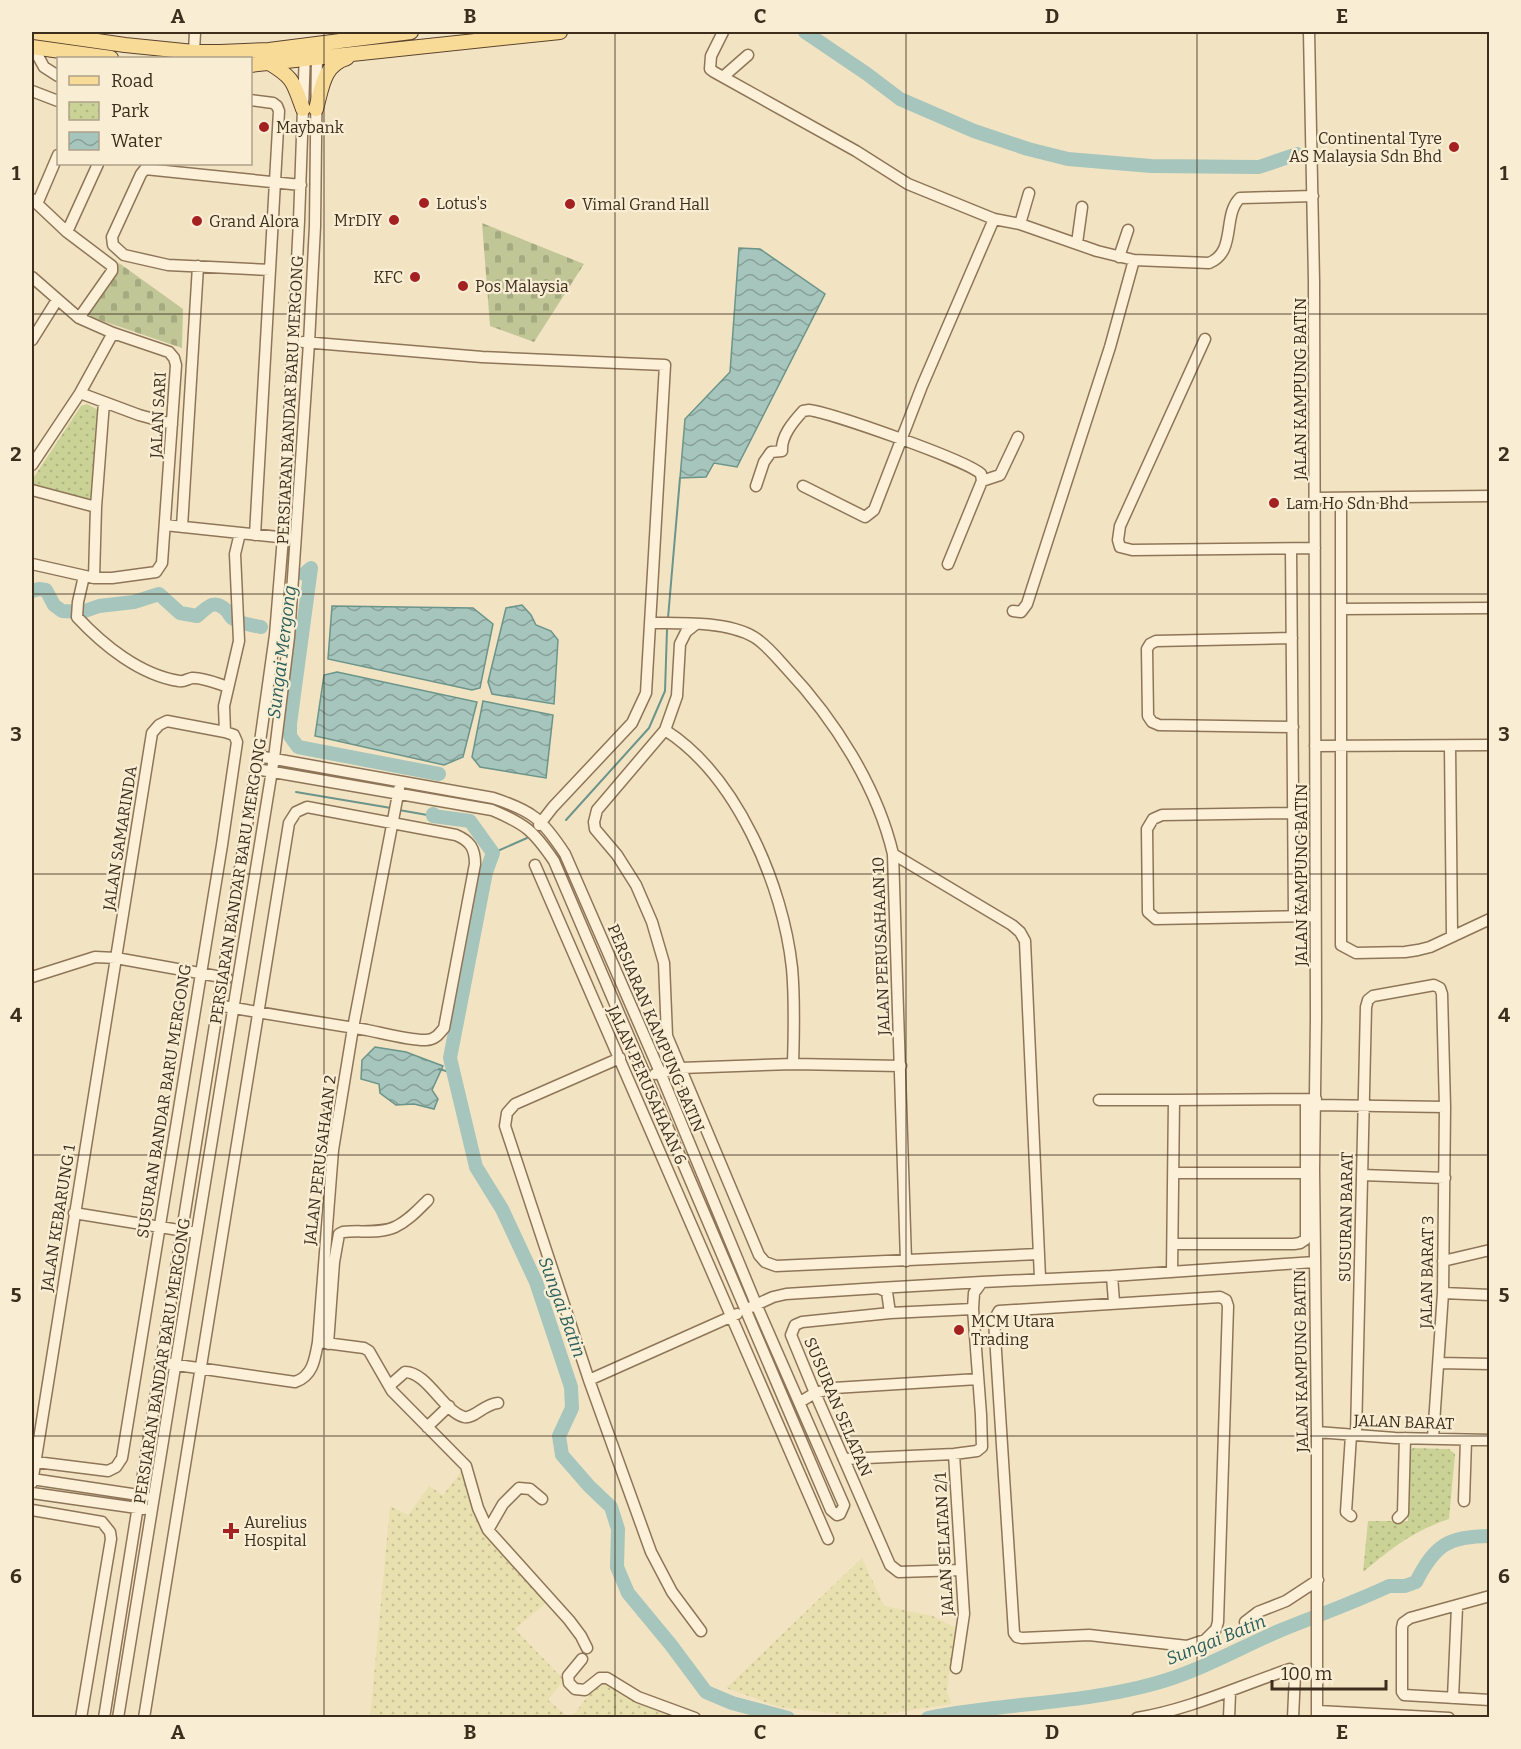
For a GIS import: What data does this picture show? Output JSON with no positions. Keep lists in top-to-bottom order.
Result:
{
  "streets": {
    "street": [
      "JALAN KAMPUNG BATIN",
      "PERSIARAN BANDAR BARU MERGONG",
      "JALAN SARI",
      "JALAN SAMARINDA",
      "JALAN PERUSAHAAN 10",
      "PERSIARAN KAMPUNG BATIN",
      "JALAN PERUSAHAAN 6",
      "SUSURAN BANDAR BARU MERGONG",
      "JALAN PERUSAHAAN 2",
      "SUSURAN BARAT",
      "JALAN KEBARUNG 1",
      "JALAN BARAT 3",
      "SUSURAN SELATAN",
      "JALAN BARAT",
      "JALAN SELATAN 2/1"
    ]
  },
  "crossings": [
    ["JALAN KAMPUNG BATIN", "JALAN BARAT"],
    ["PERSIARAN BANDAR BARU MERGONG", "PERSIARAN KAMPUNG BATIN"],
    ["PERSIARAN BANDAR BARU MERGONG", "JALAN PERUSAHAAN 2"],
    ["JALAN SAMARINDA", "SUSURAN BANDAR BARU MERGONG"],
    ["JALAN SAMARINDA", "JALAN KEBARUNG 1"],
    ["PERSIARAN KAMPUNG BATIN", "JALAN PERUSAHAAN 2"],
    ["SUSURAN BANDAR BARU MERGONG", "JALAN KEBARUNG 1"],
    ["SUSURAN BARAT", "JALAN BARAT 3"],
    ["SUSURAN BARAT", "JALAN BARAT"],
    ["JALAN BARAT 3", "JALAN BARAT"],
    ["SUSURAN SELATAN", "JALAN SELATAN 2/1"]
  ],
  "water": ["Sungai Mergong", "Sungai Batin"],
  "places": {
    "other": [
      "Maybank",
      "Continental Tyre AS Malaysia Sdn Bhd",
      "Lotus's",
      "Vimal Grand Hall",
      "MrDIY",
      "Grand Alora",
      "KFC",
      "Pos Malaysia",
      "Lam Ho Sdn Bhd",
      "MCM Utara Trading"
    ],
    "health": ["Aurelius Hospital"]
  },
  "legend": ["Road", "Park", "Water"],
  "scale_bar": "100 m",
  "grid": {
    "columns": [
      "A",
      "B",
      "C",
      "D",
      "E"
    ],
    "rows": [
      "1",
      "2",
      "3",
      "4",
      "5",
      "6"
    ]
  }
}
